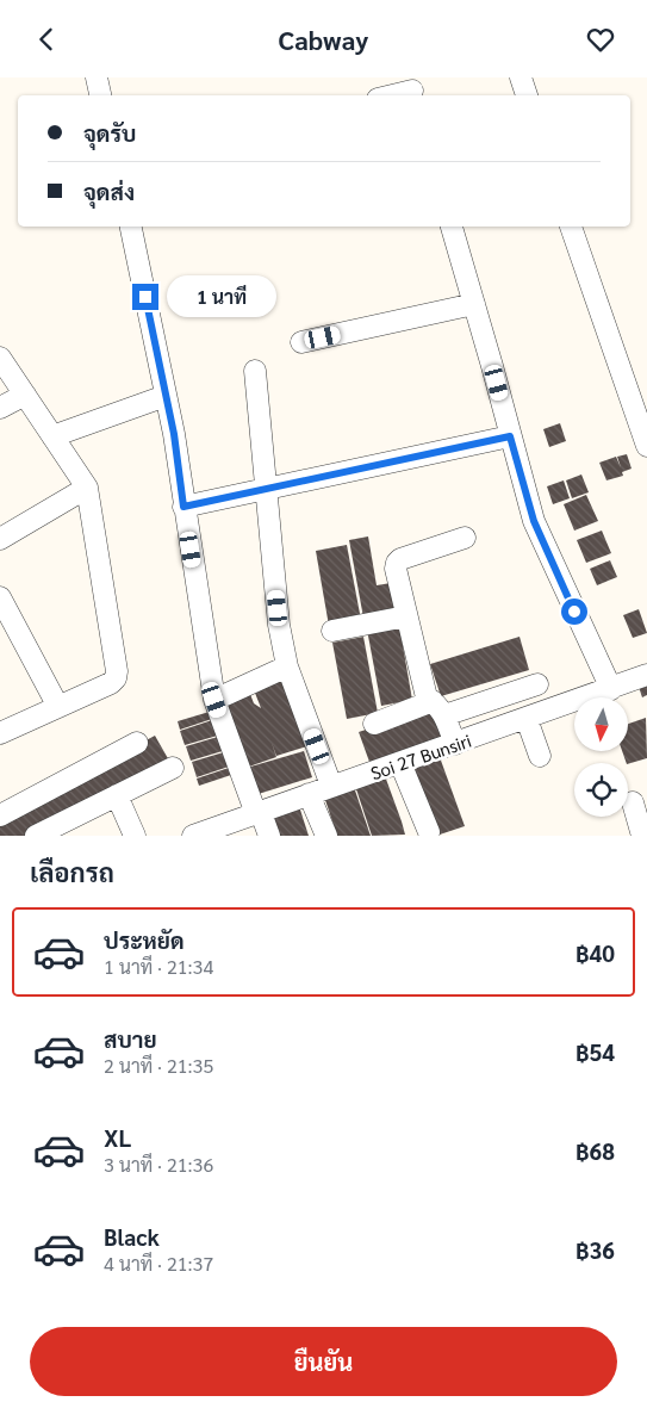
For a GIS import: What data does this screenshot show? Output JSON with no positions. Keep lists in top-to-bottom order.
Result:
{
  "streets": {
    "street": ["Soi 27 Bunsiri"]
  },
  "north": "bottom",
  "page": {
    "header": "Cabway",
    "banner": ["จุดรับ", "จุดส่ง"],
    "bubble": "1 นาที",
    "heading": "เลือกรถ",
    "list": [
      {
        "name": "ประหยัด",
        "note": "1 นาที · 21:34",
        "value": "฿40"
      },
      {
        "name": "สบาย",
        "note": "2 นาที · 21:35",
        "value": "฿54"
      },
      {
        "name": "XL",
        "note": "3 นาที · 21:36",
        "value": "฿68"
      },
      {
        "name": "Black",
        "note": "4 นาที · 21:37",
        "value": "฿36"
      }
    ],
    "buttons": "ยืนยัน"
  }
}
